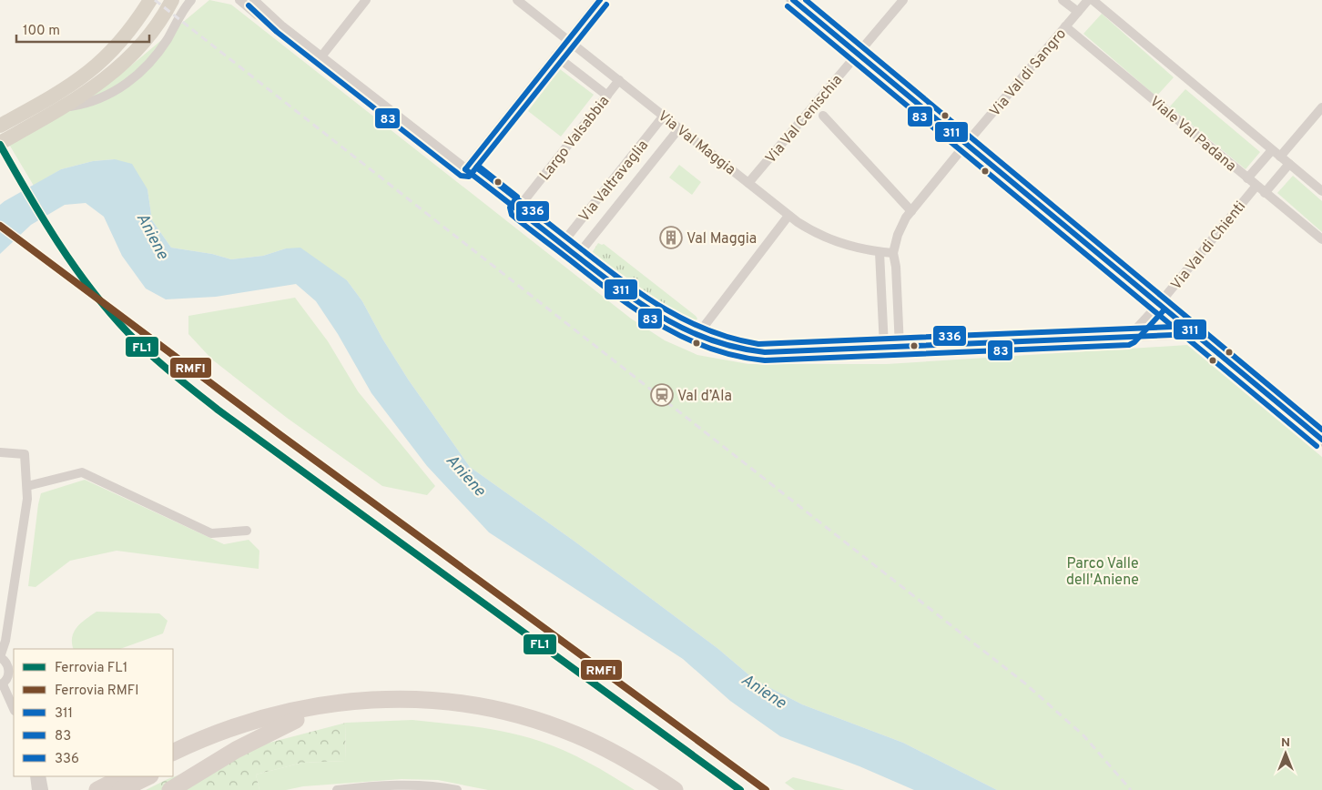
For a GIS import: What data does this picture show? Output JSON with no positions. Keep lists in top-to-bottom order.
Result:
{
  "streets": {
    "street": [
      "Via Val di Sangro",
      "Via Val Cenischia",
      "Viale Val Padana",
      "Largo Valsabbia",
      "Via Val Maggia",
      "Via Valtravaglia",
      "Via Val di Chienti"
    ]
  },
  "crossings": [
    ["Via Val di Sangro", "Viale Val Padana"],
    ["Via Val di Sangro", "Via Val Maggia"],
    ["Via Val Cenischia", "Via Val Maggia"],
    ["Viale Val Padana", "Via Val di Chienti"],
    ["Largo Valsabbia", "Via Val Maggia"],
    ["Via Val Maggia", "Via Valtravaglia"]
  ],
  "water": ["Aniene"],
  "parks": ["Parco Valle dell'Aniene"],
  "places": {
    "building": ["Val Maggia"],
    "station": ["Val d’Ala"]
  },
  "lines": [
    "transit line 311",
    "transit line 336",
    "transit line 83",
    "rail line FL1",
    "rail line RMFI"
  ],
  "legend": [
    "Ferrovia FL1",
    "Ferrovia RMFI",
    "311",
    "83",
    "336"
  ],
  "scale_bar": "100 m",
  "north": "top"
}
